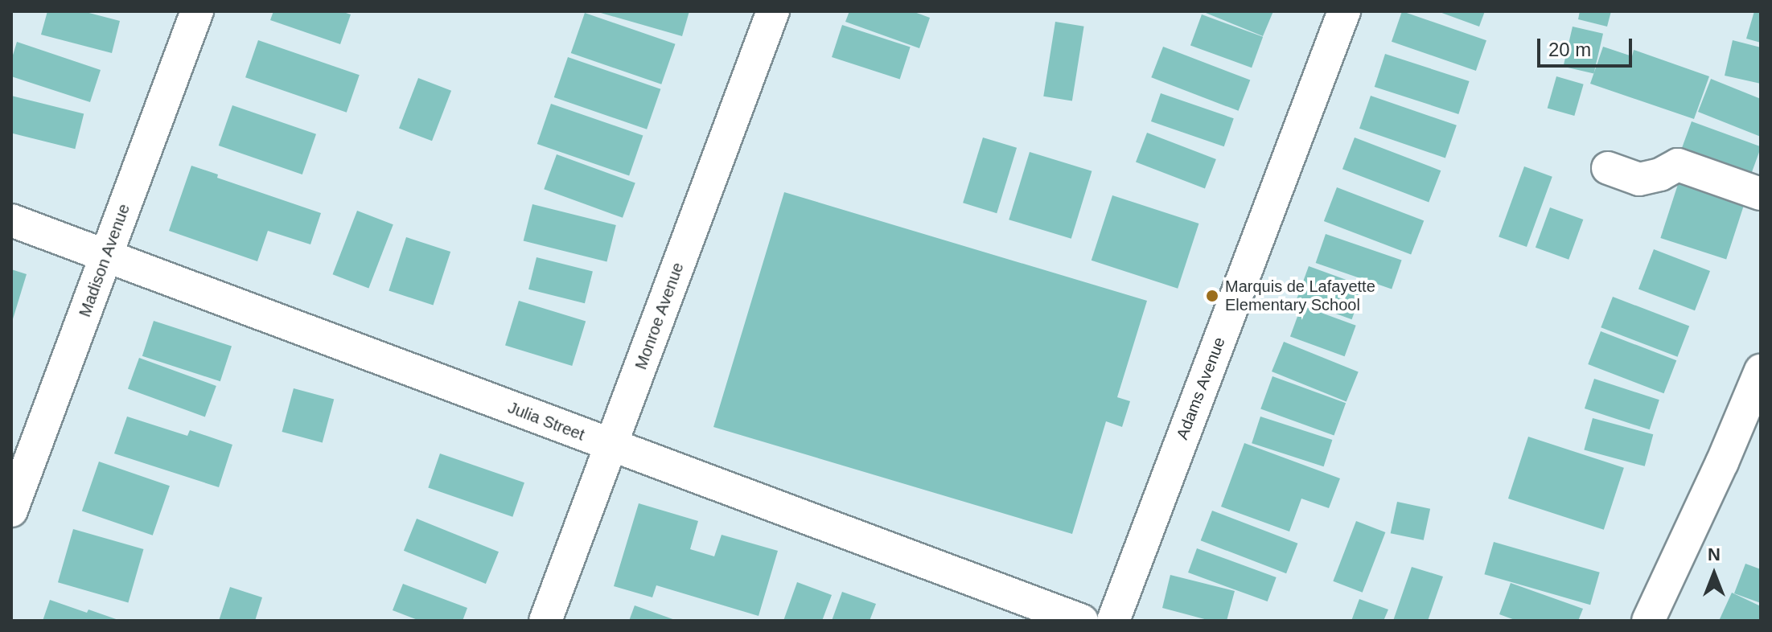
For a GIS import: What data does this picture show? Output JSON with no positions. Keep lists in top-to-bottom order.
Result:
{
  "streets": {
    "street": [
      "Madison Avenue",
      "Monroe Avenue",
      "Adams Avenue",
      "Julia Street"
    ]
  },
  "crossings": [
    ["Madison Avenue", "Julia Street"],
    ["Monroe Avenue", "Julia Street"]
  ],
  "places": ["Marquis de Lafayette Elementary School"],
  "scale_bar": "20 m",
  "north": "top"
}
